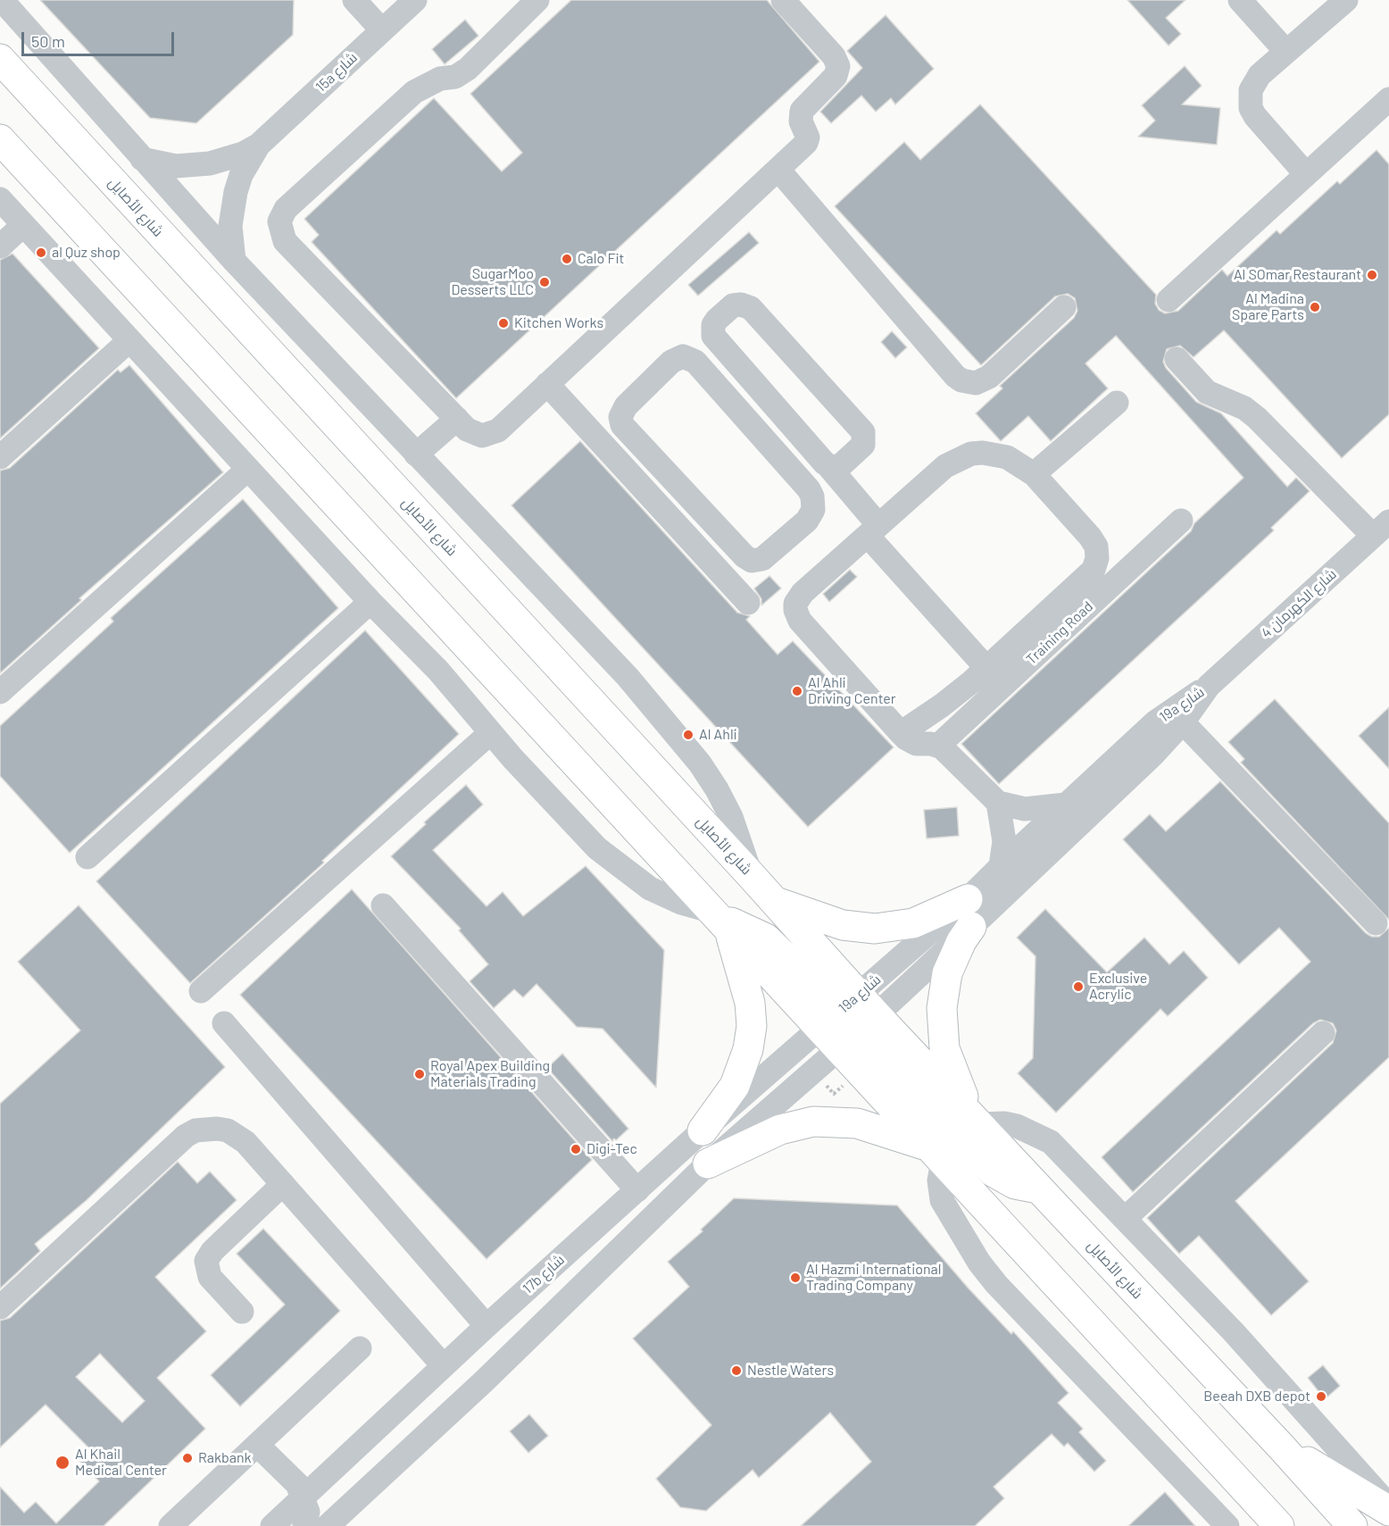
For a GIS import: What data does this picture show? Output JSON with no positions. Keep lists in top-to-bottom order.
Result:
{
  "streets": {
    "main road": ["شارع الأصايل"],
    "street": [
      "15a شارع",
      "شارع الكهرمان 4",
      "Training Road",
      "19a شارع",
      "17b شارع"
    ]
  },
  "crossings": [
    ["شارع الأصايل", "19a شارع"],
    ["شارع الأصايل", "17b شارع"],
    ["شارع الكهرمان 4", "19a شارع"],
    ["19a شارع", "17b شارع"]
  ],
  "places": [
    "al Quz shop",
    "Calo Fit",
    "Al SOmar Restaurant",
    "SugarMoo Desserts LLC",
    "Al Madina Spare Parts",
    "Kitchen Works",
    "Al Ahli Driving Center",
    "Al Ahli",
    "Exclusive Acrylic",
    "Royal Apex Building Materials Trading",
    "Digi-Tec",
    "Al Hazmi International Trading Company",
    "Nestle Waters",
    "Beeah DXB depot",
    "Rakbank",
    "Al Khail Medical Center"
  ],
  "scale_bar": "50 m"
}
